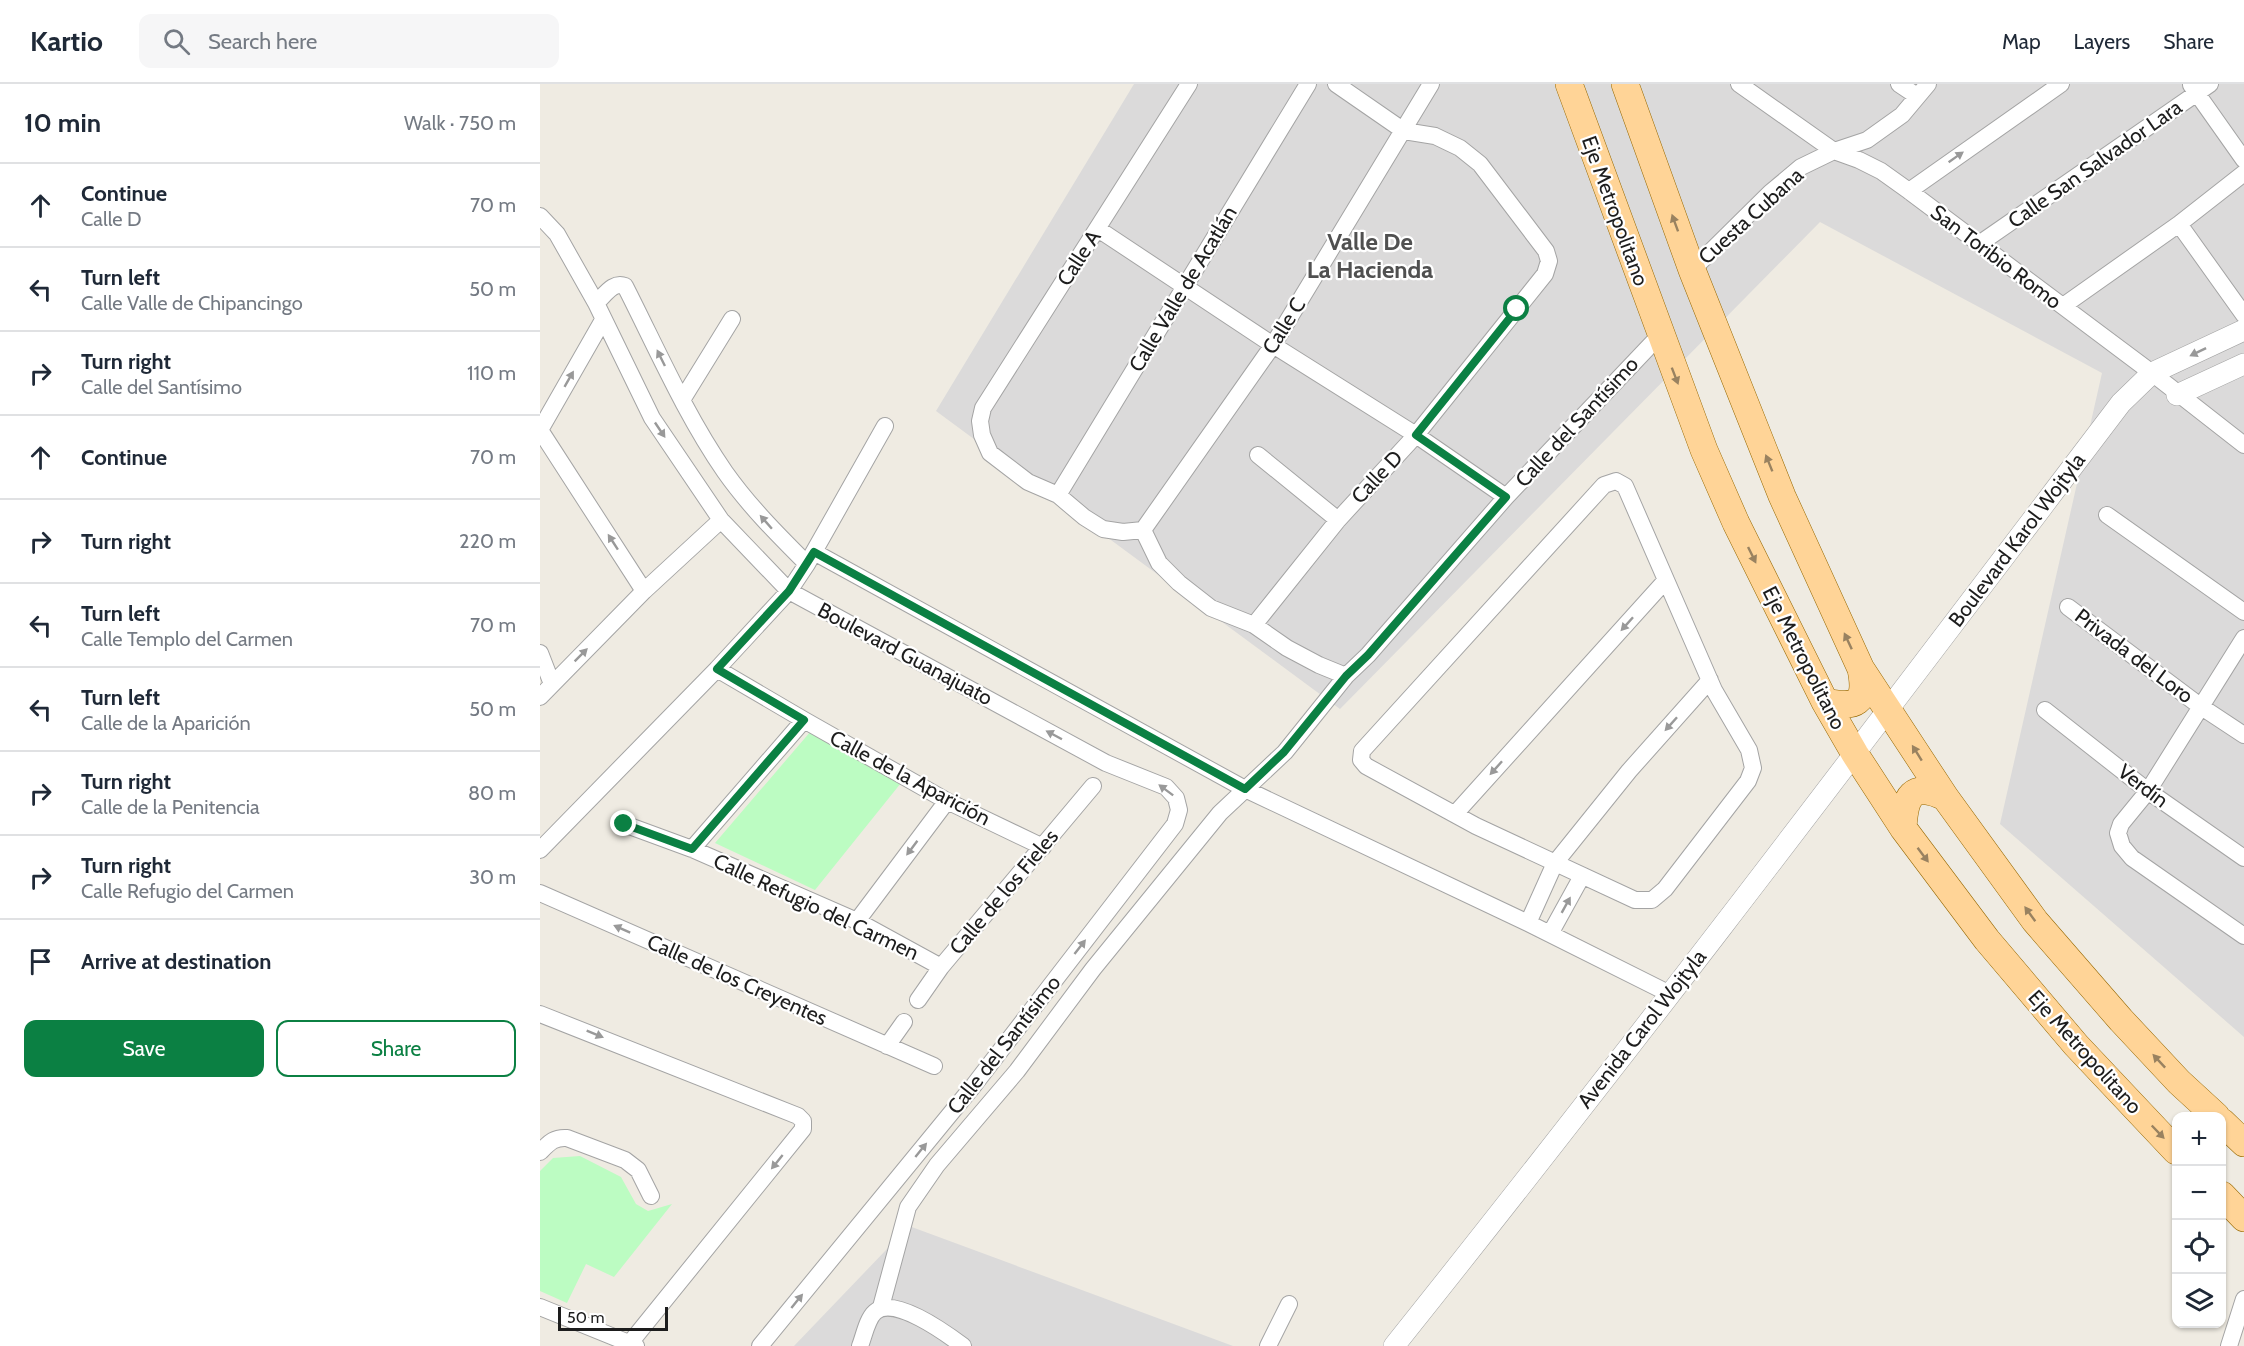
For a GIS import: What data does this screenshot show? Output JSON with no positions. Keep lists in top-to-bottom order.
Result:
{
  "streets": {
    "main road": ["Eje Metropolitano"],
    "street": [
      "Calle San Salvador Lara",
      "Cuesta Cubana",
      "San Toribio Romo",
      "Calle A",
      "Calle Valle de Acatlán",
      "Calle C",
      "Calle del Santísimo",
      "Calle D",
      "Boulevard Karol Wojtyla",
      "Boulevard Guanajuato",
      "Privada del Loro",
      "Calle de la Aparición",
      "Verdín",
      "Calle de los Fieles",
      "Calle Refugio del Carmen",
      "Calle de los Creyentes",
      "Avenida Carol Wojtyla"
    ]
  },
  "crossings": [
    ["Calle San Salvador Lara", "San Toribio Romo"],
    ["Eje Metropolitano", "Calle del Santísimo"],
    ["Eje Metropolitano", "Avenida Carol Wojtyla"],
    ["Cuesta Cubana", "San Toribio Romo"],
    ["San Toribio Romo", "Boulevard Karol Wojtyla"],
    ["Calle A", "Calle Valle de Acatlán"],
    ["Calle C", "Calle D"],
    ["Calle del Santísimo", "Boulevard Guanajuato"],
    ["Boulevard Karol Wojtyla", "Avenida Carol Wojtyla"],
    ["Calle de la Aparición", "Calle de los Fieles"],
    ["Calle de los Fieles", "Calle Refugio del Carmen"]
  ],
  "one_way": ["Calle de los Creyentes"],
  "districts": ["Valle De La Hacienda"],
  "scale_bar": "50 m",
  "page": {
    "header": "Kartio",
    "search": "Search here",
    "nav": ["Map", "Layers", "Share"],
    "heading": ["10 min", "Walk · 750 m"],
    "list": [
      ["Continue", "Calle D", "70 m"],
      ["Turn left", "Calle Valle de Chipancingo", "50 m"],
      ["Turn right", "Calle del Santísimo", "110 m"],
      ["Continue", "70 m"],
      ["Turn right", "220 m"],
      ["Turn left", "Calle Templo del Carmen", "70 m"],
      ["Turn left", "Calle de la Aparición", "50 m"],
      ["Turn right", "Calle de la Penitencia", "80 m"],
      ["Turn right", "Calle Refugio del Carmen", "30 m"],
      "Arrive at destination"
    ],
    "buttons": ["Save", "Share"],
    "map_buttons": ["+", "−"],
    "scale": "50 m"
  }
}
